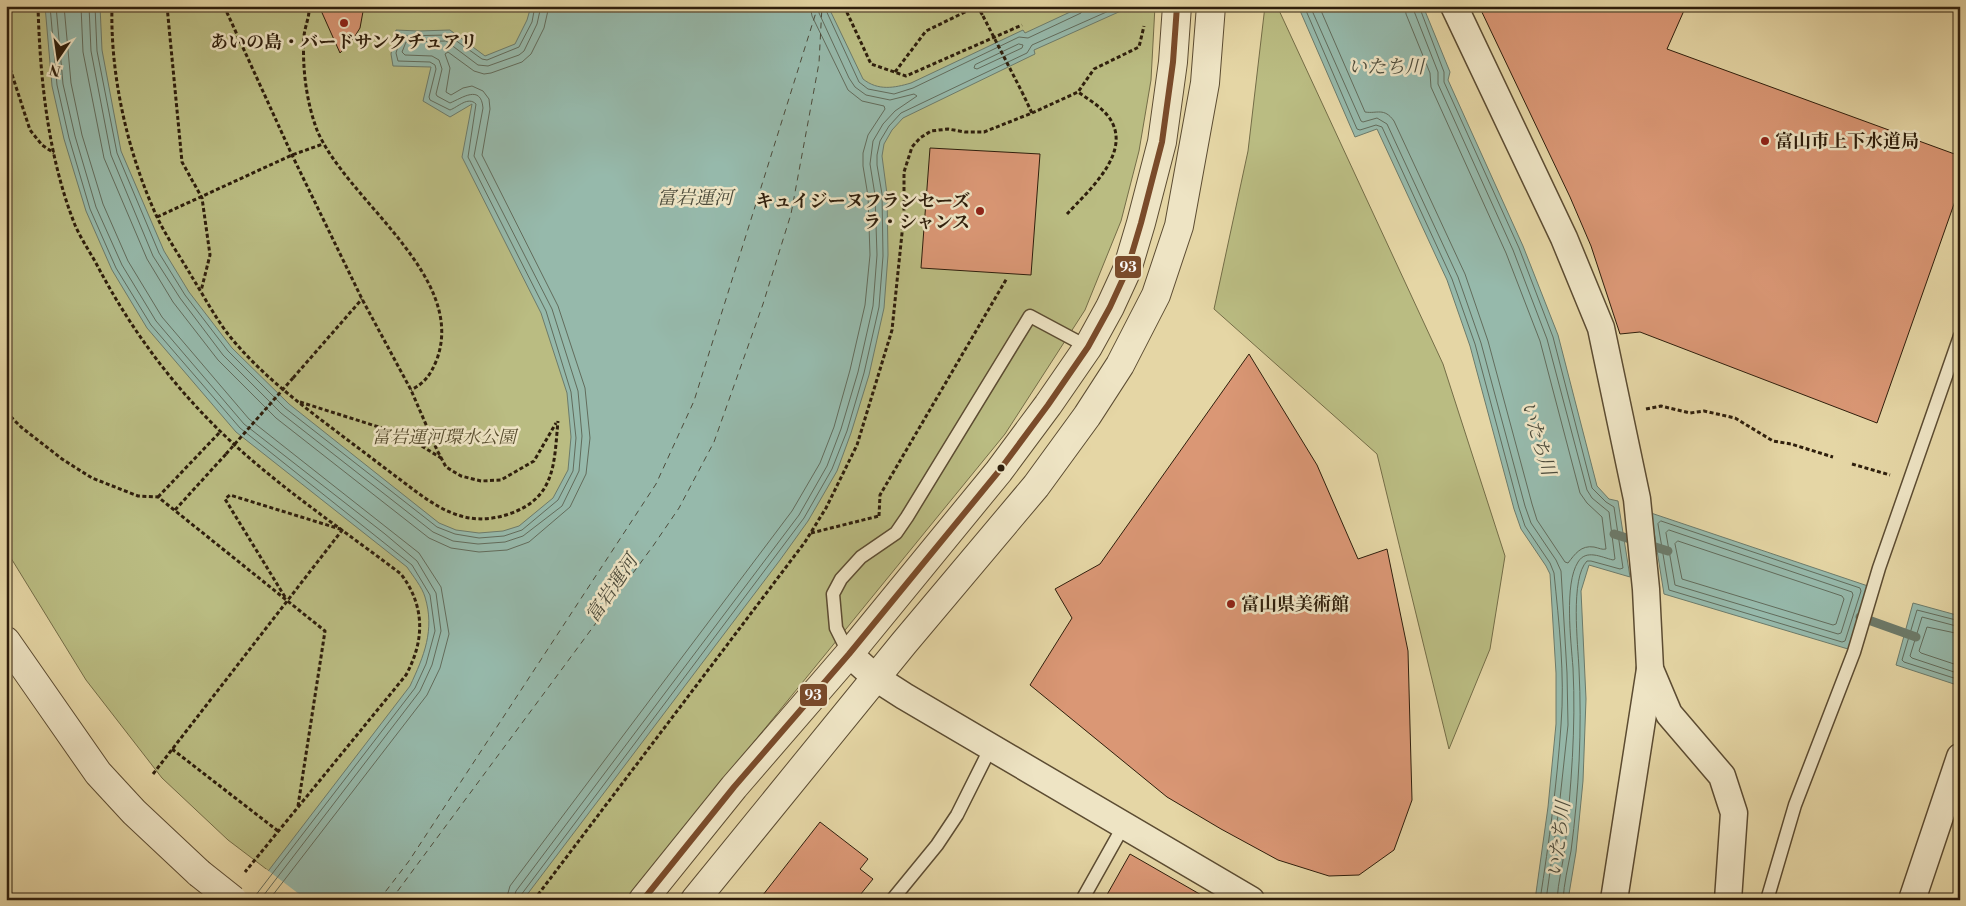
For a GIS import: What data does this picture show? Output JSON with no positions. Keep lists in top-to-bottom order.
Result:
{
  "water": ["いたち川", "富岩運河"],
  "parks": ["富岩運河環水公園"],
  "places": [
    "あいの島・バードサンクチュアリ",
    "富山市上下水道局",
    "キュイジーヌフランセーズ ラ・シャンス",
    "富山県美術館"
  ],
  "lines": ["transit line 93"],
  "north": "bottom"
}
